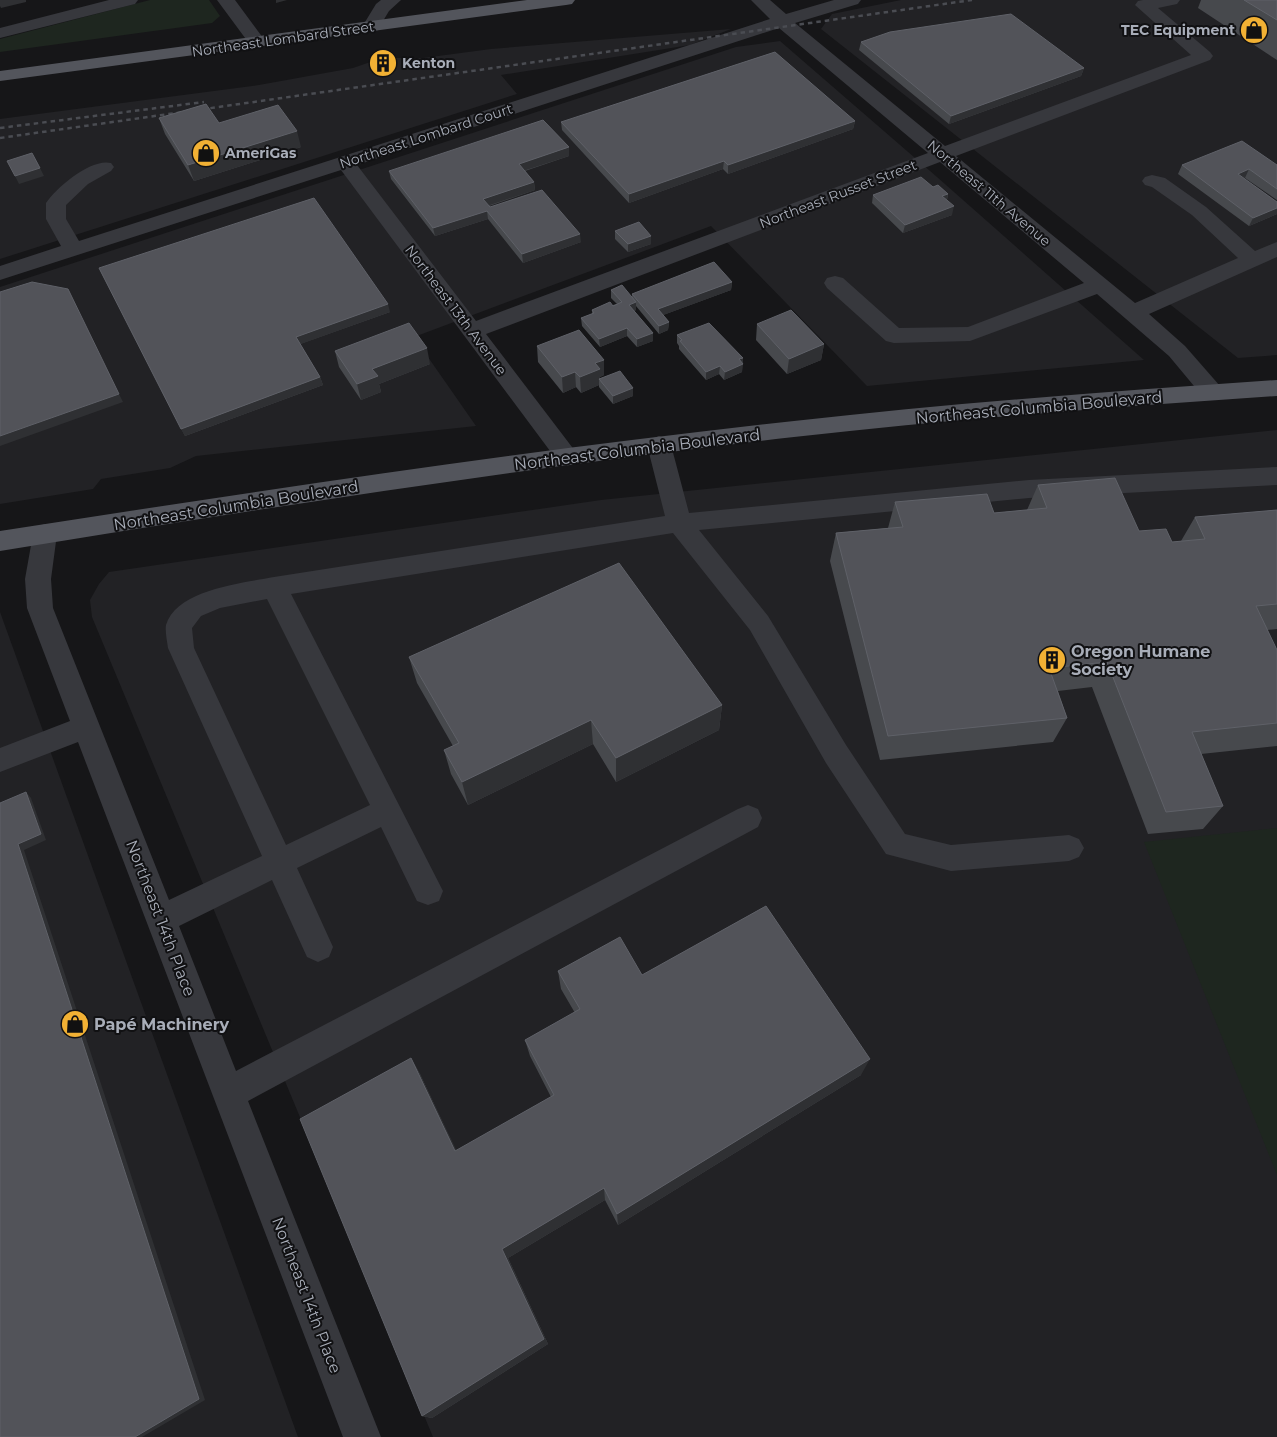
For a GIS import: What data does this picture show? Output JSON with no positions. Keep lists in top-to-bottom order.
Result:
{
  "streets": {
    "main road": ["Northeast Lombard Street", "Northeast Columbia Boulevard"],
    "street": [
      "Northeast Lombard Court",
      "Northeast 11th Avenue",
      "Northeast Russet Street",
      "Northeast 13th Avenue",
      "Northeast 14th Place"
    ]
  },
  "crossings": [
    ["Northeast Lombard Court", "Northeast 11th Avenue"],
    ["Northeast Lombard Court", "Northeast 13th Avenue"],
    ["Northeast 11th Avenue", "Northeast Russet Street"],
    ["Northeast 11th Avenue", "Northeast Columbia Boulevard"],
    ["Northeast Russet Street", "Northeast 13th Avenue"],
    ["Northeast 13th Avenue", "Northeast Columbia Boulevard"],
    ["Northeast Columbia Boulevard", "Northeast 14th Place"]
  ],
  "places": {
    "shop": ["TEC Equipment", "AmeriGas", "Papé Machinery"],
    "building": ["Kenton", "Oregon Humane Society"]
  }
}
